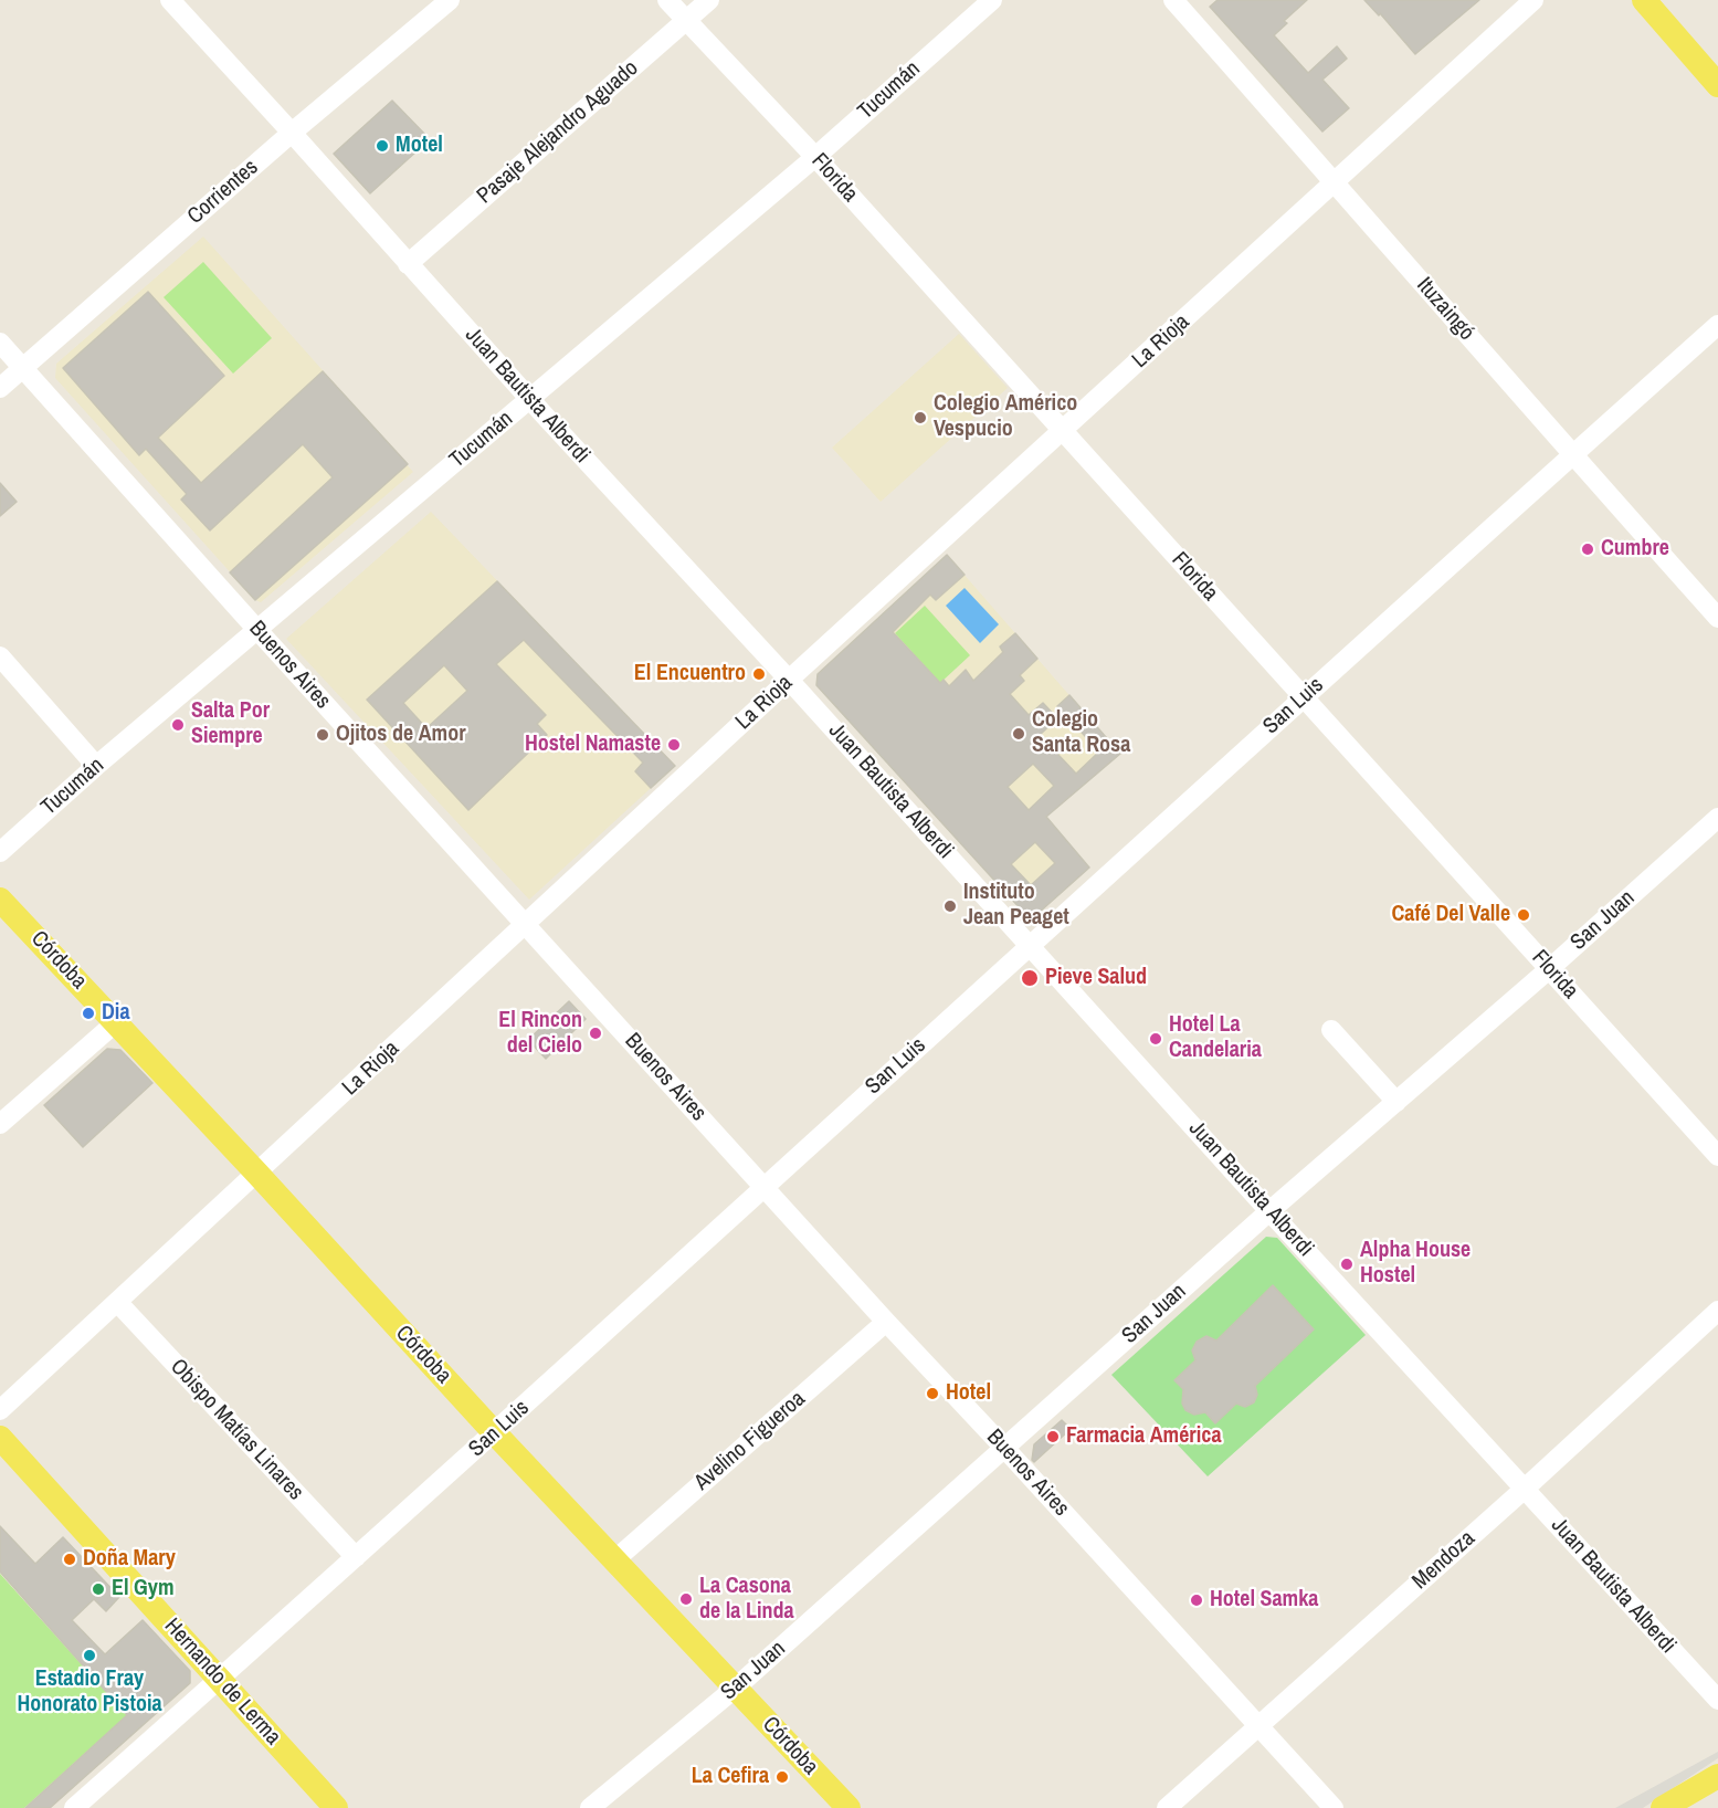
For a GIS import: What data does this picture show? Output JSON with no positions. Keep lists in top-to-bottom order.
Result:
{
  "streets": {
    "main road": ["Córdoba", "Hernando de Lerma"],
    "street": [
      "Tucumán",
      "Pasaje Alejandro Aguado",
      "Florida",
      "Corrientes",
      "Ituzaingó",
      "La Rioja",
      "Juan Bautista Alberdi",
      "Buenos Aires",
      "San Luis",
      "San Juan",
      "Obispo Matías Linares",
      "Avelino Figueroa",
      "Mendoza"
    ]
  },
  "crossings": [
    ["Tucumán", "Florida"],
    ["Tucumán", "Juan Bautista Alberdi"],
    ["Tucumán", "Buenos Aires"],
    ["Pasaje Alejandro Aguado", "Florida"],
    ["Pasaje Alejandro Aguado", "Juan Bautista Alberdi"],
    ["Florida", "La Rioja"],
    ["Florida", "San Luis"],
    ["Florida", "San Juan"],
    ["Corrientes", "Juan Bautista Alberdi"],
    ["Corrientes", "Buenos Aires"],
    ["Ituzaingó", "La Rioja"],
    ["Ituzaingó", "San Luis"],
    ["La Rioja", "Juan Bautista Alberdi"],
    ["La Rioja", "Buenos Aires"],
    ["La Rioja", "Córdoba"],
    ["La Rioja", "Obispo Matías Linares"],
    ["Juan Bautista Alberdi", "San Luis"],
    ["Juan Bautista Alberdi", "San Juan"],
    ["Juan Bautista Alberdi", "Mendoza"],
    ["Buenos Aires", "San Luis"],
    ["Buenos Aires", "San Juan"],
    ["Buenos Aires", "Avelino Figueroa"],
    ["Buenos Aires", "Mendoza"],
    ["San Luis", "Córdoba"],
    ["San Luis", "Obispo Matías Linares"],
    ["San Luis", "Hernando de Lerma"],
    ["San Juan", "Córdoba"],
    ["Córdoba", "Avelino Figueroa"]
  ],
  "places": [
    "Motel",
    "Colegio Américo Vespucio",
    "Cumbre",
    "El Encuentro",
    "Salta Por Siempre",
    "Colegio Santa Rosa",
    "Ojitos de Amor",
    "Hostel Namaste",
    "Instituto Jean Peaget",
    "Café Del Valle",
    "Pieve Salud",
    "Dia",
    "El Rincon del Cielo",
    "Hotel La Candelaria",
    "Alpha House Hostel",
    "Hotel",
    "Farmacia América",
    "Doña Mary",
    "El Gym",
    "La Casona de la Linda",
    "Hotel Samka",
    "Estadio Fray Honorato Pistoia",
    "La Cefira"
  ]
}
